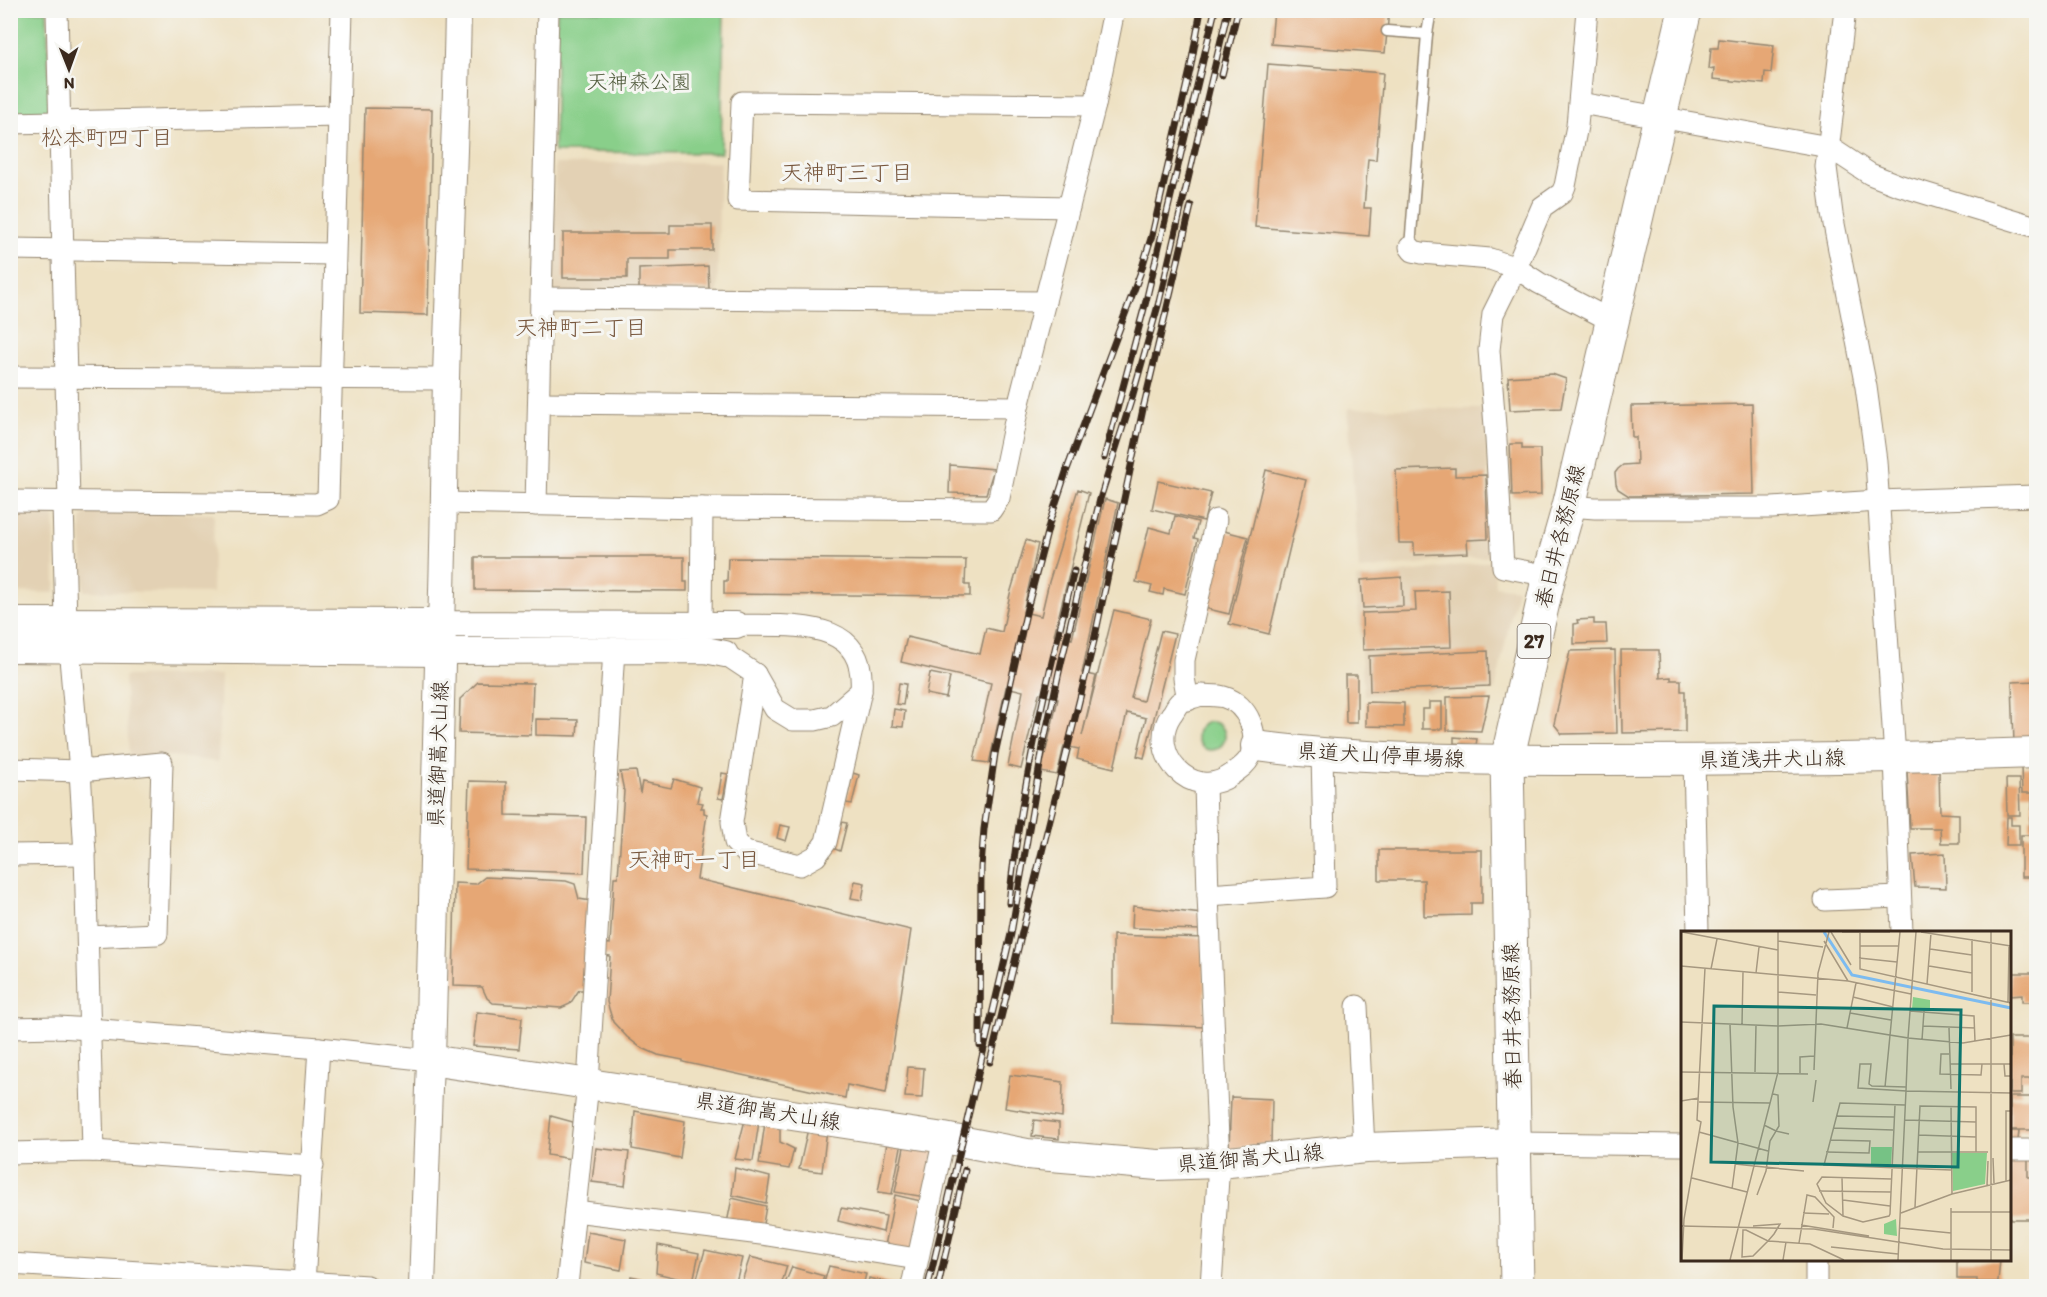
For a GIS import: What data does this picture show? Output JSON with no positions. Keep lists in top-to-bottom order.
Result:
{
  "streets": {
    "main road": [
      "春日井各務原線",
      "27",
      "県道御嵩犬山線",
      "県道犬山停車場線",
      "県道浅井犬山線"
    ]
  },
  "crossings": [
    ["春日井各務原線", "県道御嵩犬山線"],
    ["春日井各務原線", "県道犬山停車場線"],
    ["春日井各務原線", "県道浅井犬山線"],
    ["県道犬山停車場線", "県道浅井犬山線"]
  ],
  "districts": [
    "松本町四丁目",
    "天神町三丁目",
    "天神町二丁目",
    "天神町一丁目"
  ],
  "parks": ["天神森公園"],
  "north": "bottom"
}
